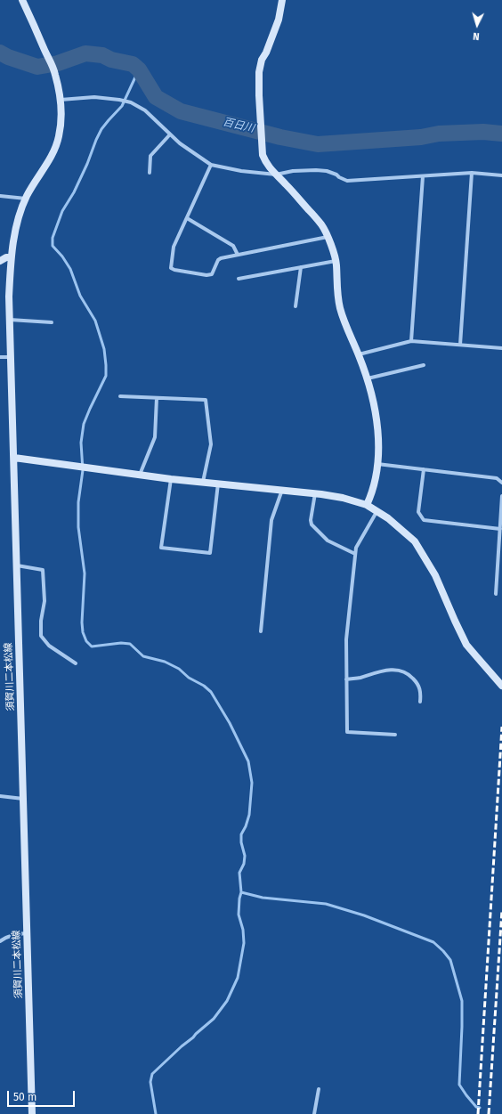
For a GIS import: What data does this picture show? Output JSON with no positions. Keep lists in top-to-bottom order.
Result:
{
  "streets": {
    "street": ["須賀川二本松線"]
  },
  "water": ["百日川"],
  "scale_bar": "50 m",
  "north": "bottom"
}
